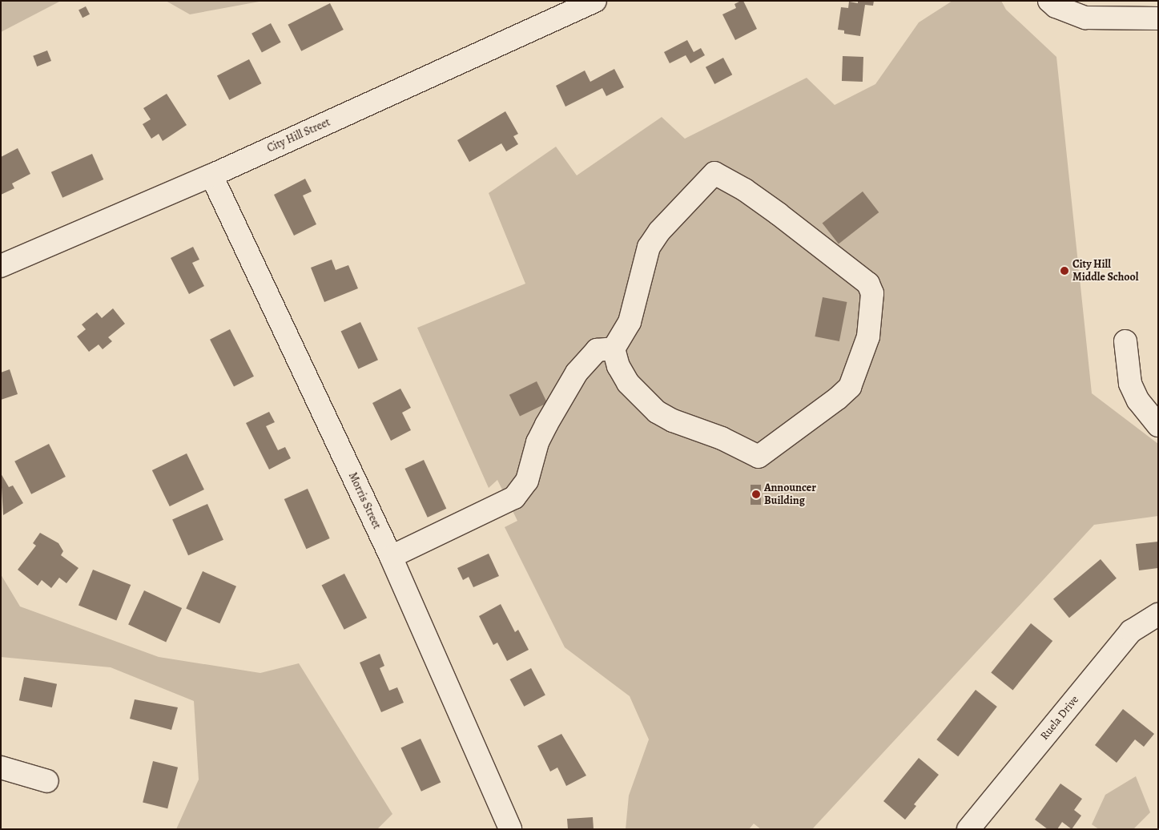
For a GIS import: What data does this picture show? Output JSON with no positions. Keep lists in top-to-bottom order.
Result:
{
  "streets": {
    "street": ["City Hill Street", "Morris Street", "Ruela Drive"]
  },
  "crossings": [
    ["City Hill Street", "Morris Street"]
  ],
  "places": ["City Hill Middle School", "Announcer Building"]
}
